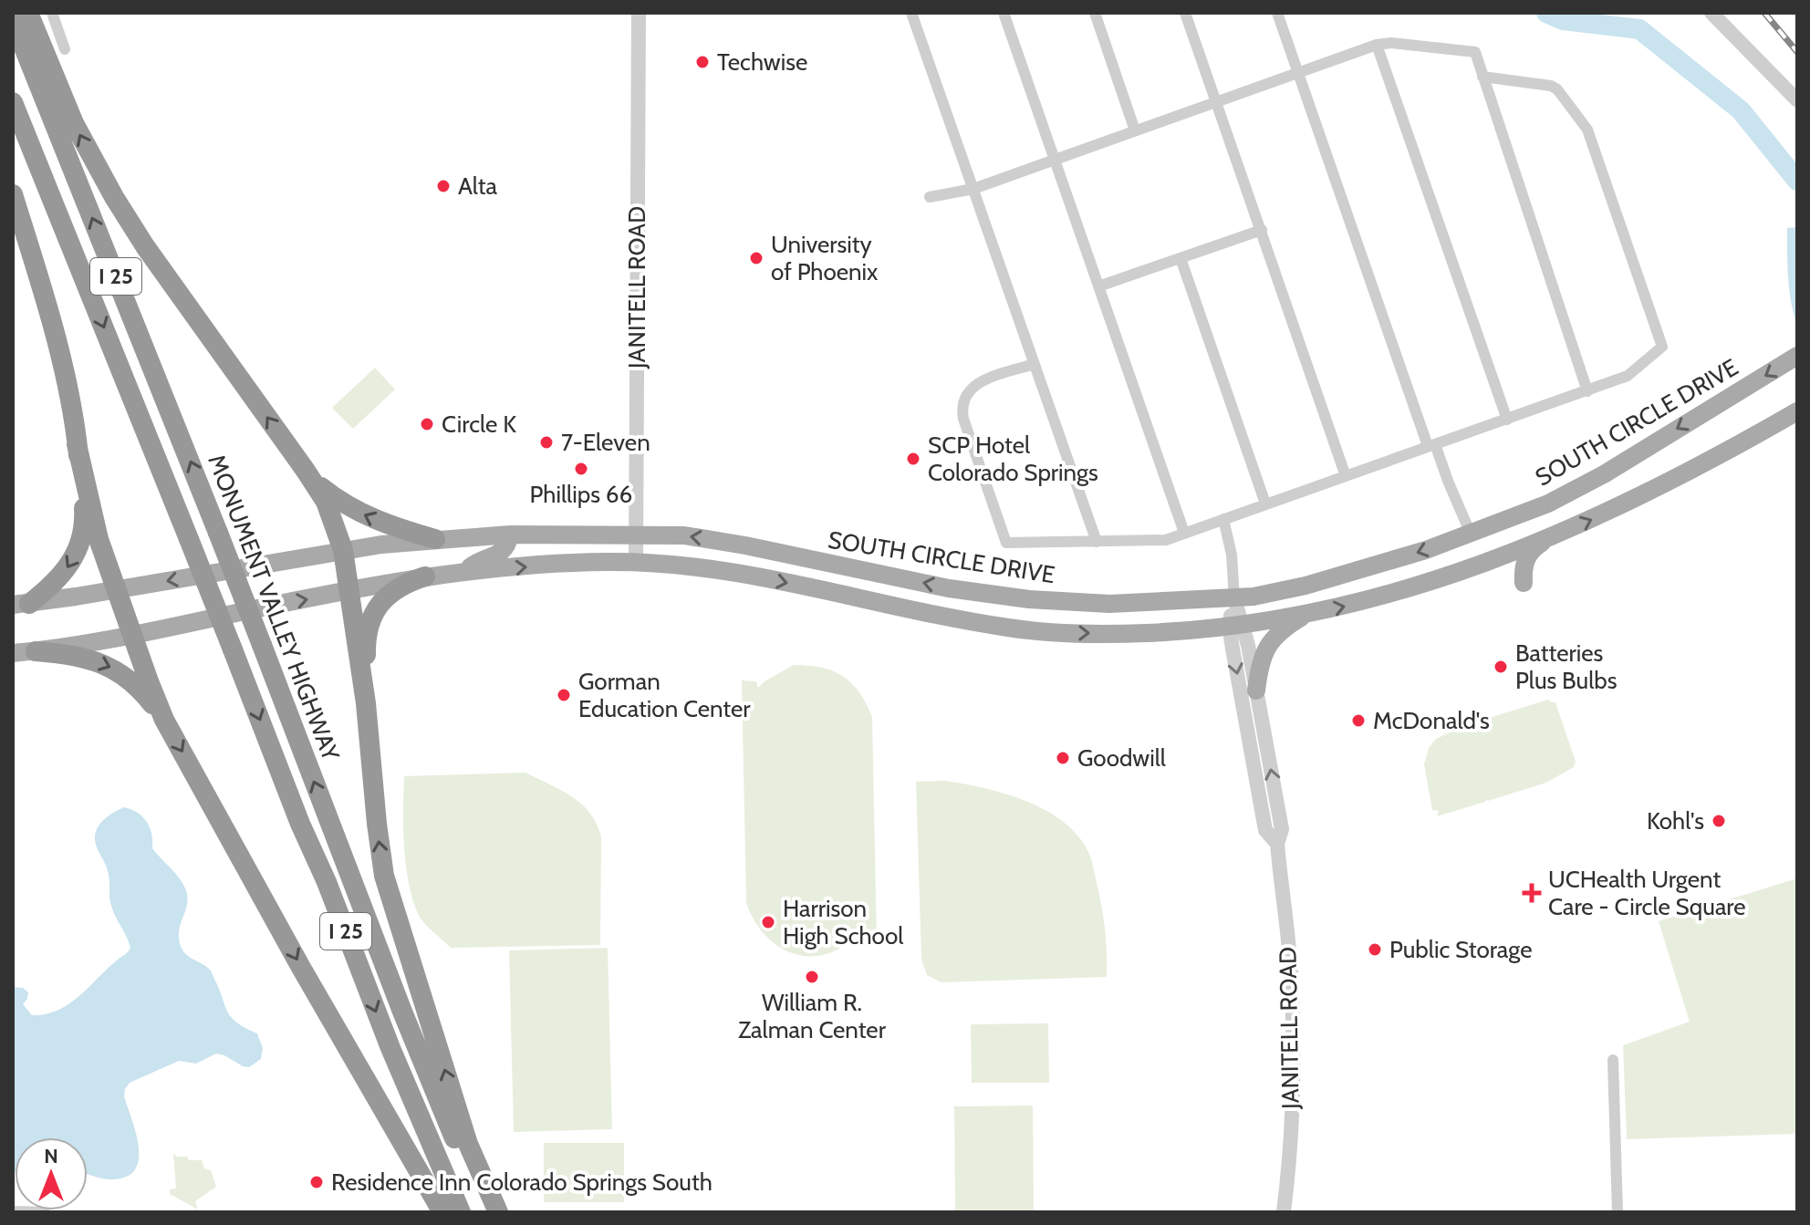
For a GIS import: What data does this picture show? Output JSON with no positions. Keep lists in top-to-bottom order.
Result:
{
  "streets": {
    "highway": ["I 25", "MONUMENT VALLEY HIGHWAY"],
    "main road": ["SOUTH CIRCLE DRIVE"],
    "street": ["JANITELL ROAD"]
  },
  "crossings": [
    ["JANITELL ROAD", "SOUTH CIRCLE DRIVE"]
  ],
  "places": {
    "other": [
      "Techwise",
      "Alta",
      "University of Phoenix",
      "Circle K",
      "7-Eleven",
      "SCP Hotel Colorado Springs",
      "Phillips 66",
      "Batteries Plus Bulbs",
      "Gorman Education Center",
      "McDonald's",
      "Goodwill",
      "Kohl's",
      "Harrison High School",
      "Public Storage",
      "William R. Zalman Center",
      "Residence Inn Colorado Springs South"
    ],
    "health": ["UCHealth Urgent Care - Circle Square"]
  },
  "north": "top"
}
